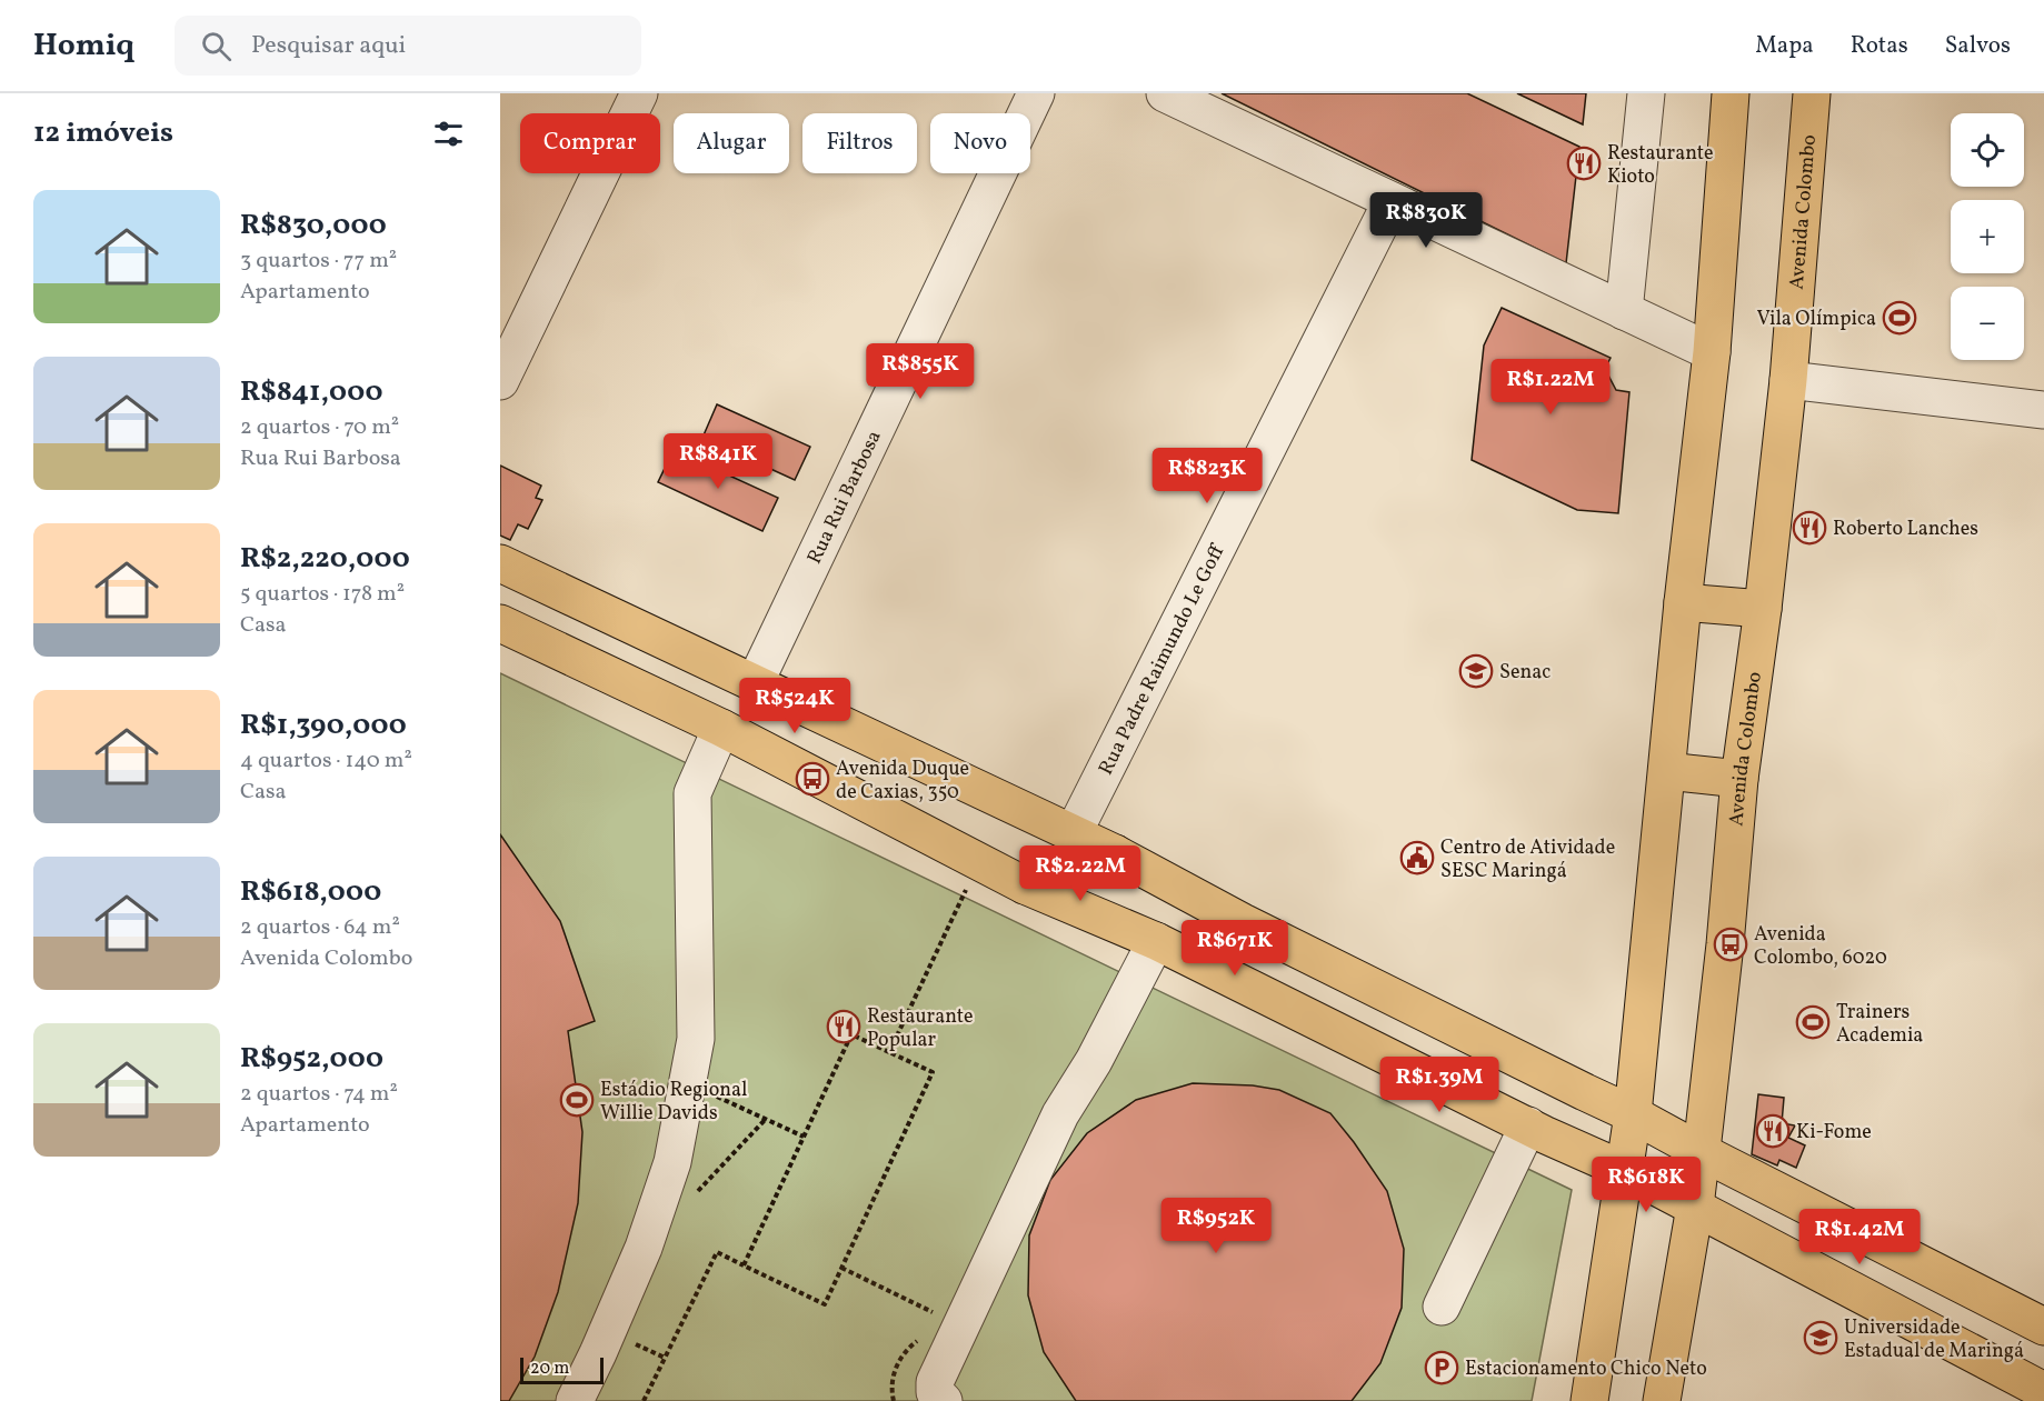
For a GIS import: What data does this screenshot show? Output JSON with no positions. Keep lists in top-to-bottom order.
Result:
{
  "streets": {
    "main road": ["Avenida Colombo"],
    "street": ["Rua Rui Barbosa", "Rua Padre Raimundo Le Goff"]
  },
  "places": {
    "restaurant": [
      "Restaurante Kioto",
      "Roberto Lanches",
      "Restaurante Popular",
      "Ki-Fome"
    ],
    "sports": ["Vila Olímpica", "Trainers Academia", "Estádio Regional Willie Davids"],
    "school or university": ["Senac", "Universidade Estadual de Maringá"],
    "bus stop": ["Avenida Duque de Caxias, 350", "Avenida Colombo, 6020"],
    "public building": ["Centro de Atividade SESC Maringá"],
    "parking": ["Estacionamento Chico Neto"]
  },
  "scale_bar": "20 m",
  "page": {
    "header": "Homiq",
    "search": "Pesquisar aqui",
    "nav": ["Mapa", "Rotas", "Salvos"],
    "heading": "12 imóveis",
    "map_buttons": ["+", "−"],
    "chip": [
      "Comprar",
      "Alugar",
      "Filtros",
      "Novo"
    ],
    "list": [
      {
        "name": "R$830,000",
        "note": "3 quartos · 77 m² · Apartamento"
      },
      {
        "name": "R$841,000",
        "note": "2 quartos · 70 m² · Rua Rui Barbosa"
      },
      {
        "name": "R$2,220,000",
        "note": "5 quartos · 178 m² · Casa"
      },
      {
        "name": "R$1,390,000",
        "note": "4 quartos · 140 m² · Casa"
      },
      {
        "name": "R$618,000",
        "note": "2 quartos · 64 m² · Avenida Colombo"
      },
      {
        "name": "R$952,000",
        "note": "2 quartos · 74 m² · Apartamento"
      }
    ],
    "price": [
      "R$830K",
      "R$855K",
      "R$1.22M",
      "R$841K",
      "R$823K",
      "R$524K",
      "R$2.22M",
      "R$671K",
      "R$1.39M",
      "R$618K",
      "R$952K",
      "R$1.42M"
    ],
    "scale": "20 m"
  }
}
